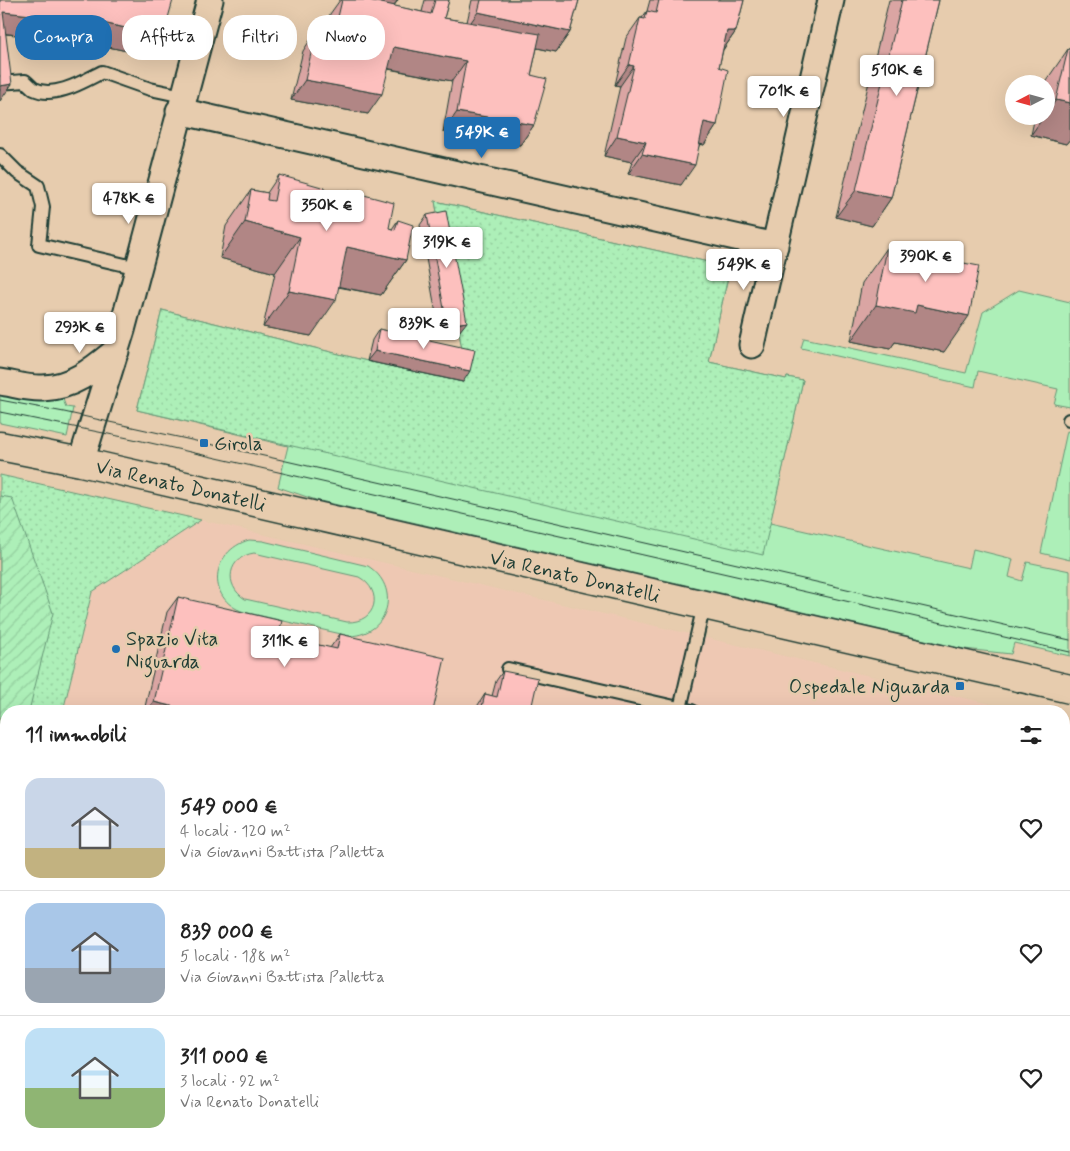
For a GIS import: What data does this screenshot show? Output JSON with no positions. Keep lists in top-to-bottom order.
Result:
{
  "streets": {
    "main road": ["Via Renato Donatelli"]
  },
  "places": {
    "transit": ["Girola", "Ospedale Niguarda"],
    "other": ["Spazio Vita Niguarda"]
  },
  "north": "left",
  "page": {
    "chip": [
      "Compra",
      "Affitta",
      "Filtri",
      "Nuovo"
    ],
    "price": [
      "510K €",
      "701K €",
      "549K €",
      "478K €",
      "350K €",
      "319K €",
      "390K €",
      "549K €",
      "839K €",
      "293K €",
      "311K €"
    ],
    "heading": "11 immobili",
    "list": [
      {
        "name": "549 000 €",
        "note": "4 locali · 120 m² · Via Giovanni Battista Palletta"
      },
      {
        "name": "839 000 €",
        "note": "5 locali · 188 m² · Via Giovanni Battista Palletta"
      },
      {
        "name": "311 000 €",
        "note": "3 locali · 92 m² · Via Renato Donatelli"
      }
    ]
  }
}
